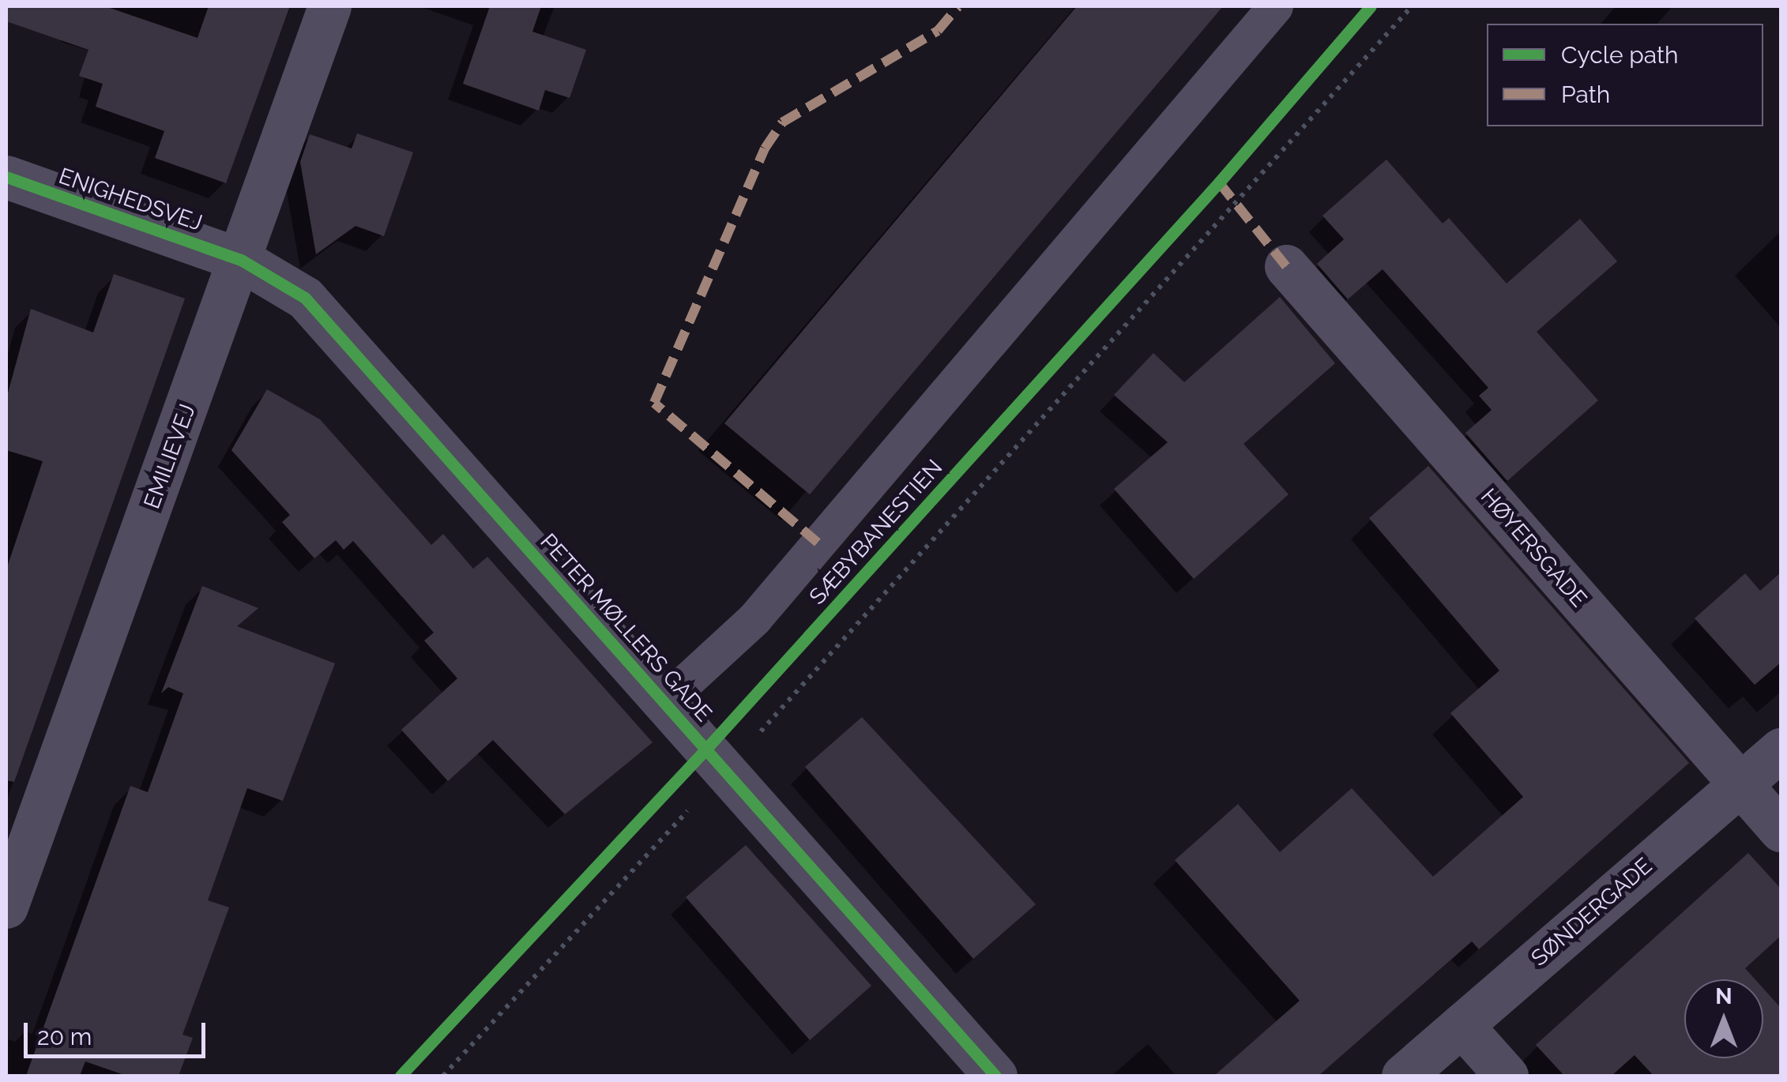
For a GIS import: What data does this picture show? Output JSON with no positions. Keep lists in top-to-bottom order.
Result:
{
  "streets": {
    "street": [
      "ENIGHEDSVEJ",
      "EMILIEVEJ",
      "HØYERSGADE",
      "PETER MØLLERS GADE",
      "SØNDERGADE"
    ],
    "cycle path": ["SÆBYBANESTIEN"]
  },
  "crossings": [
    ["ENIGHEDSVEJ", "EMILIEVEJ"],
    ["ENIGHEDSVEJ", "PETER MØLLERS GADE"],
    ["EMILIEVEJ", "PETER MØLLERS GADE"],
    ["HØYERSGADE", "SØNDERGADE"]
  ],
  "legend": ["Cycle path", "Path"],
  "scale_bar": "20 m",
  "north": "top"
}
